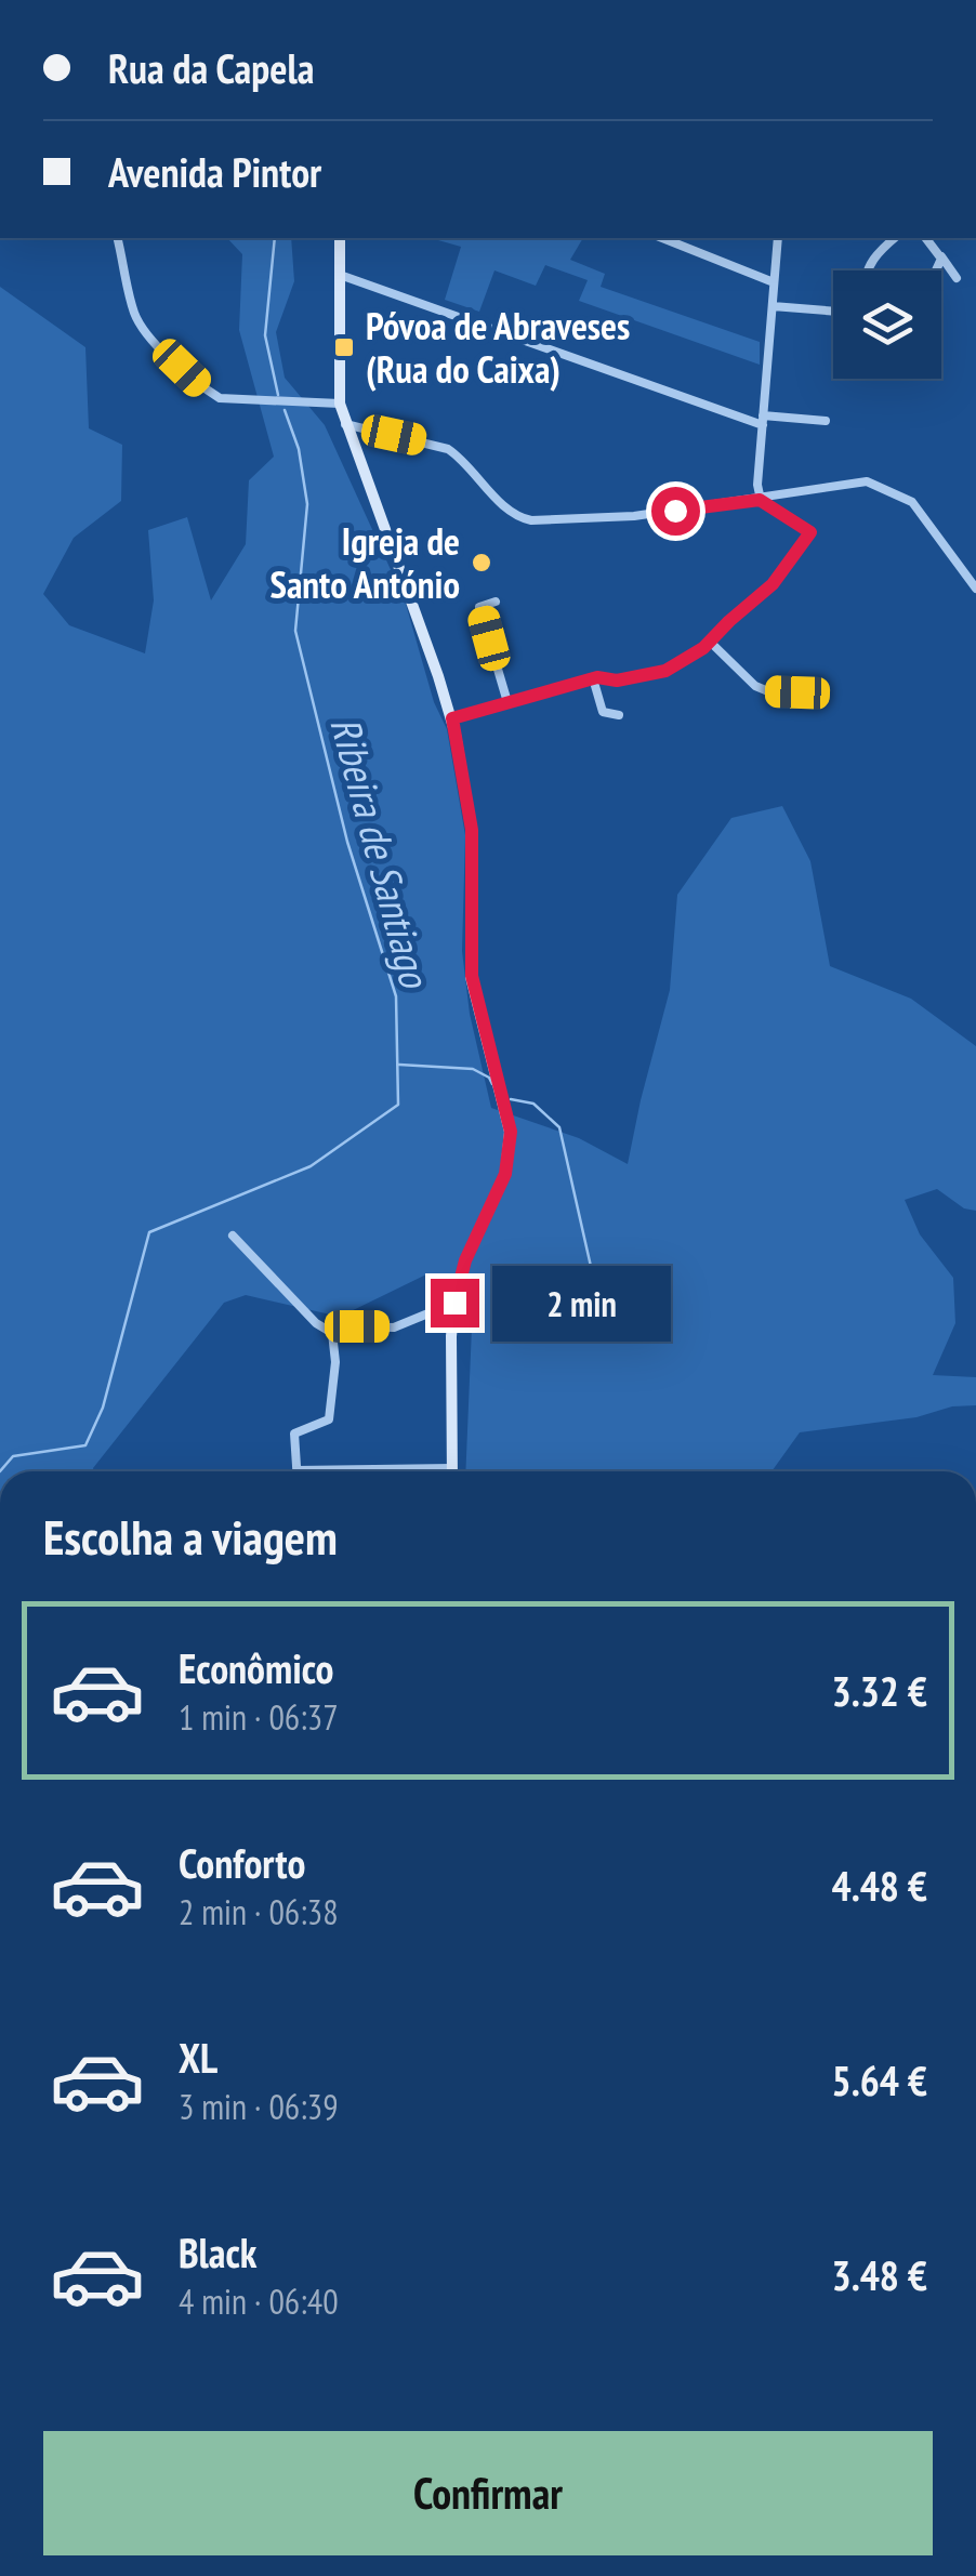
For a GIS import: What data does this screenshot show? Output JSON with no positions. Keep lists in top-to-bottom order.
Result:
{
  "water": ["Ribeira de Santiago"],
  "places": {
    "transit": ["Póvoa de Abraveses (Rua do Caixa)"],
    "other": ["Igreja de Santo António"]
  },
  "page": {
    "banner": ["Rua da Capela", "Avenida Pintor"],
    "bubble": "2 min",
    "heading": "Escolha a viagem",
    "list": [
      {
        "name": "Econômico",
        "note": "1 min · 06:37",
        "value": "3.32 €"
      },
      {
        "name": "Conforto",
        "note": "2 min · 06:38",
        "value": "4.48 €"
      },
      {
        "name": "XL",
        "note": "3 min · 06:39",
        "value": "5.64 €"
      },
      {
        "name": "Black",
        "note": "4 min · 06:40",
        "value": "3.48 €"
      }
    ],
    "buttons": "Confirmar"
  }
}
